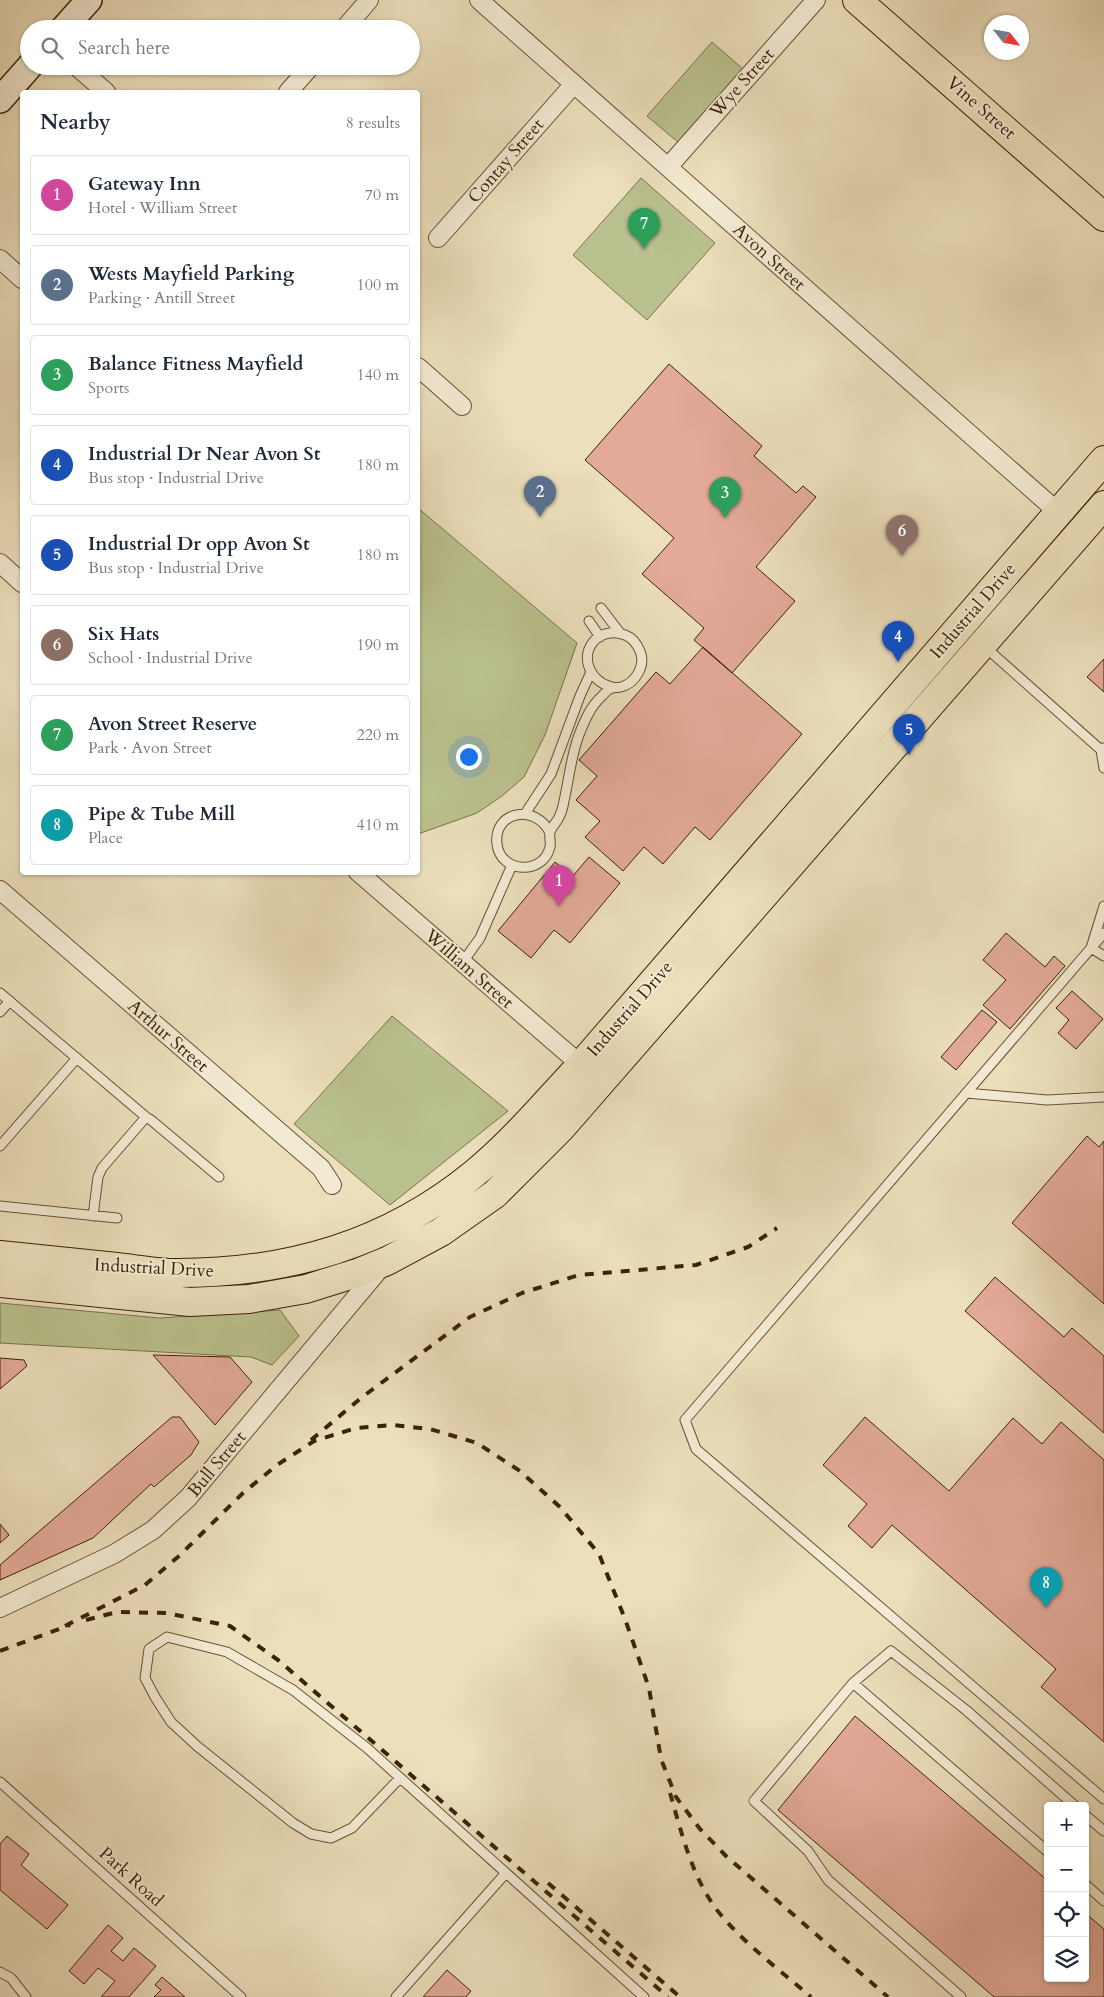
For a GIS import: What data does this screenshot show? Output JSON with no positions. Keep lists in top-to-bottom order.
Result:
{
  "streets": {
    "main road": ["Vine Street", "Industrial Drive"],
    "street": [
      "Wye Street",
      "Contay Street",
      "Avon Street",
      "William Street",
      "Arthur Street",
      "Bull Street"
    ],
    "lane": ["Park Road"]
  },
  "crossings": [
    ["Wye Street", "Avon Street"],
    ["Contay Street", "Avon Street"],
    ["Avon Street", "Industrial Drive"],
    ["Industrial Drive", "William Street"],
    ["Industrial Drive", "Bull Street"]
  ],
  "north": "bottom right",
  "page": {
    "search": "Search here",
    "heading": ["Nearby", "8 results"],
    "list": [
      {
        "mark": "1",
        "name": "Gateway Inn",
        "note": "Hotel · William Street",
        "value": "70 m"
      },
      {
        "mark": "2",
        "name": "Wests Mayfield Parking",
        "note": "Parking · Antill Street",
        "value": "100 m"
      },
      {
        "mark": "3",
        "name": "Balance Fitness Mayfield",
        "note": "Sports",
        "value": "140 m"
      },
      {
        "mark": "4",
        "name": "Industrial Dr Near Avon St",
        "note": "Bus stop · Industrial Drive",
        "value": "180 m"
      },
      {
        "mark": "5",
        "name": "Industrial Dr opp Avon St",
        "note": "Bus stop · Industrial Drive",
        "value": "180 m"
      },
      {
        "mark": "6",
        "name": "Six Hats",
        "note": "School · Industrial Drive",
        "value": "190 m"
      },
      {
        "mark": "7",
        "name": "Avon Street Reserve",
        "note": "Park · Avon Street",
        "value": "220 m"
      },
      {
        "mark": "8",
        "name": "Pipe & Tube Mill",
        "note": "Place",
        "value": "410 m"
      }
    ],
    "pins": [
      "7",
      "2",
      "3",
      "6",
      "4",
      "5",
      "1",
      "8"
    ],
    "map_buttons": ["+", "−"]
  }
}
